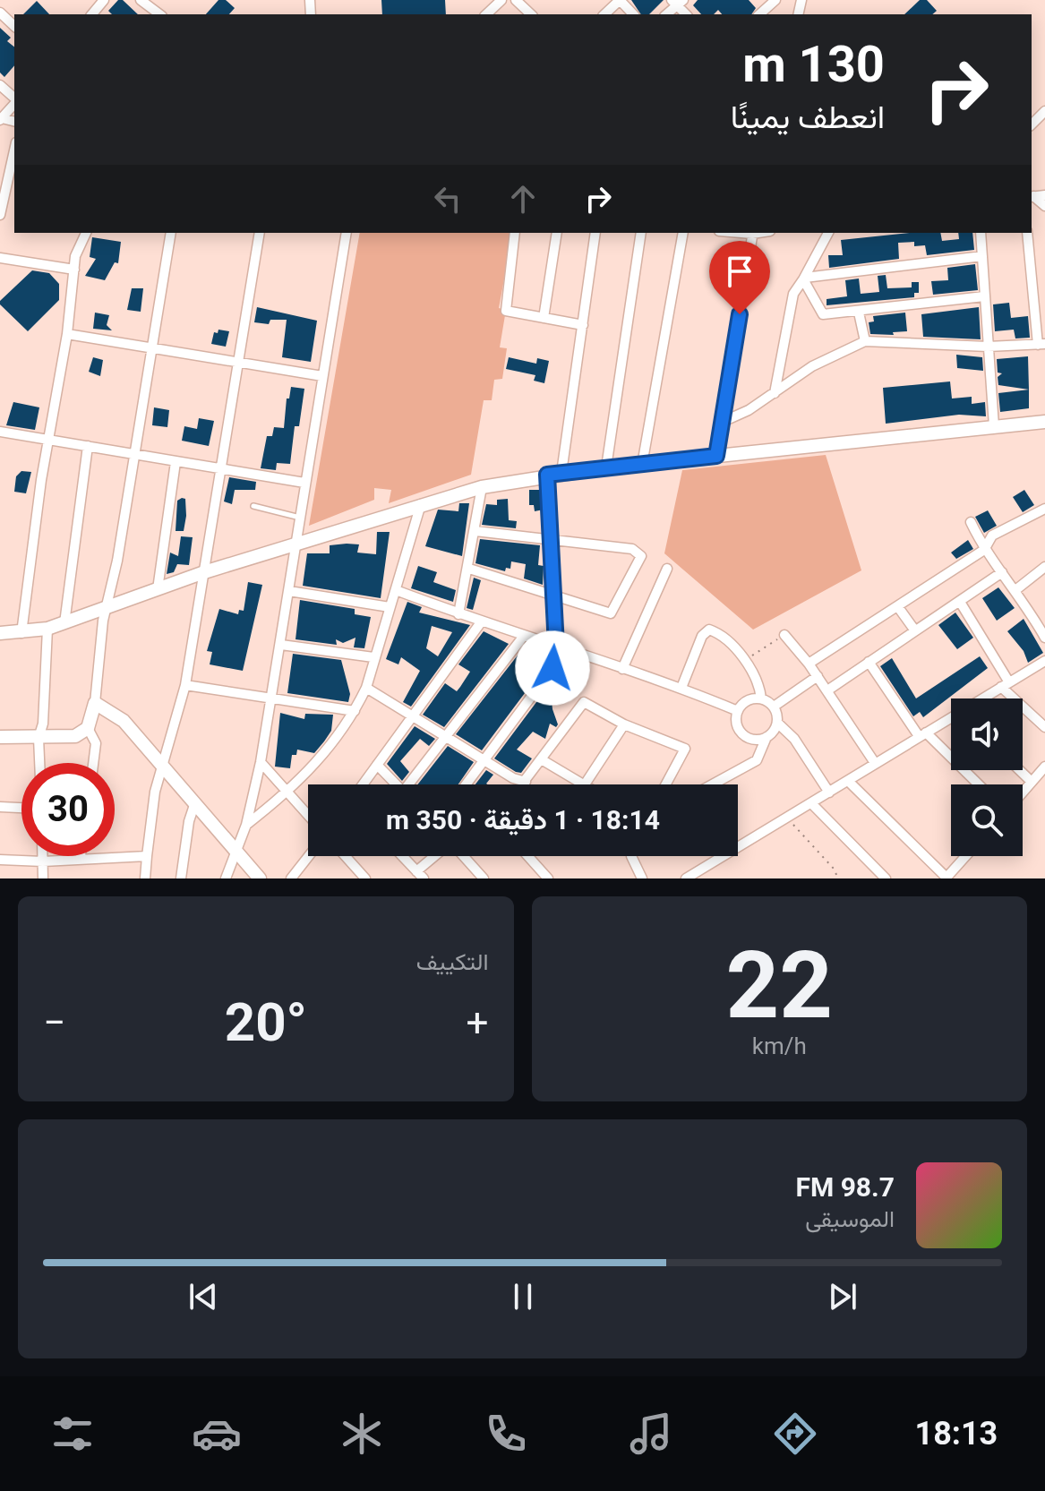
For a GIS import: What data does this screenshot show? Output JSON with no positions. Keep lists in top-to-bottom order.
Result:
{
  "page": {
    "turn": ["130 m", "انعطف يمينًا"],
    "limit": "30",
    "trip": "18:14 · 1 دقيقة · 350 m",
    "tile": [
      ["22", "km/h"],
      "التكييف"
    ],
    "heat": ["−", "20°", "+"],
    "song": ["98.7 FM", "الموسيقى"],
    "tabs": "18:13"
  }
}
